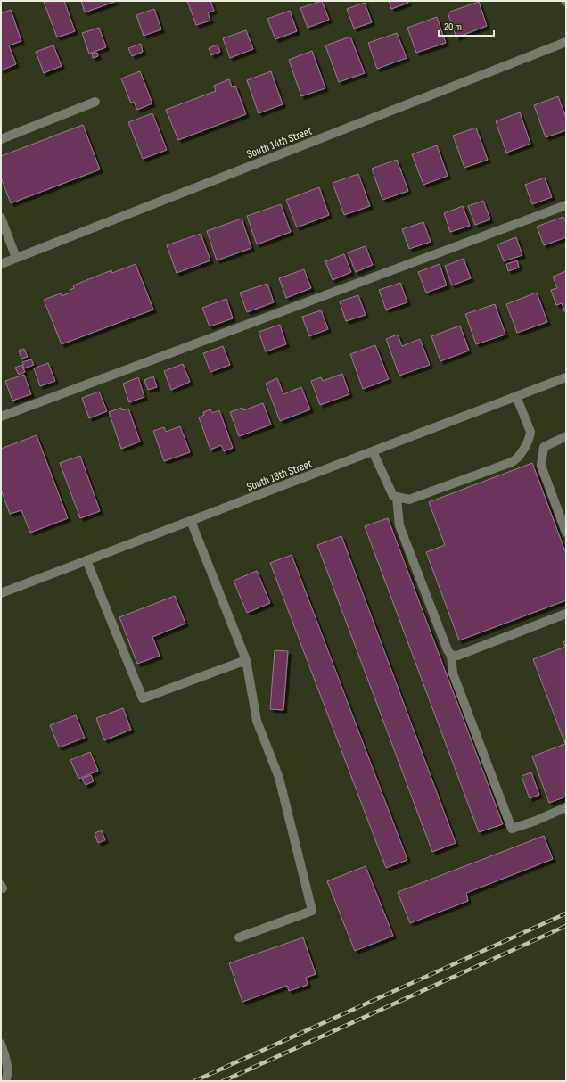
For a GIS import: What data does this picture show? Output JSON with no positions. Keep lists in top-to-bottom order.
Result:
{
  "streets": {
    "street": ["South 14th Street", "South 13th Street"]
  },
  "scale_bar": "20 m"
}
